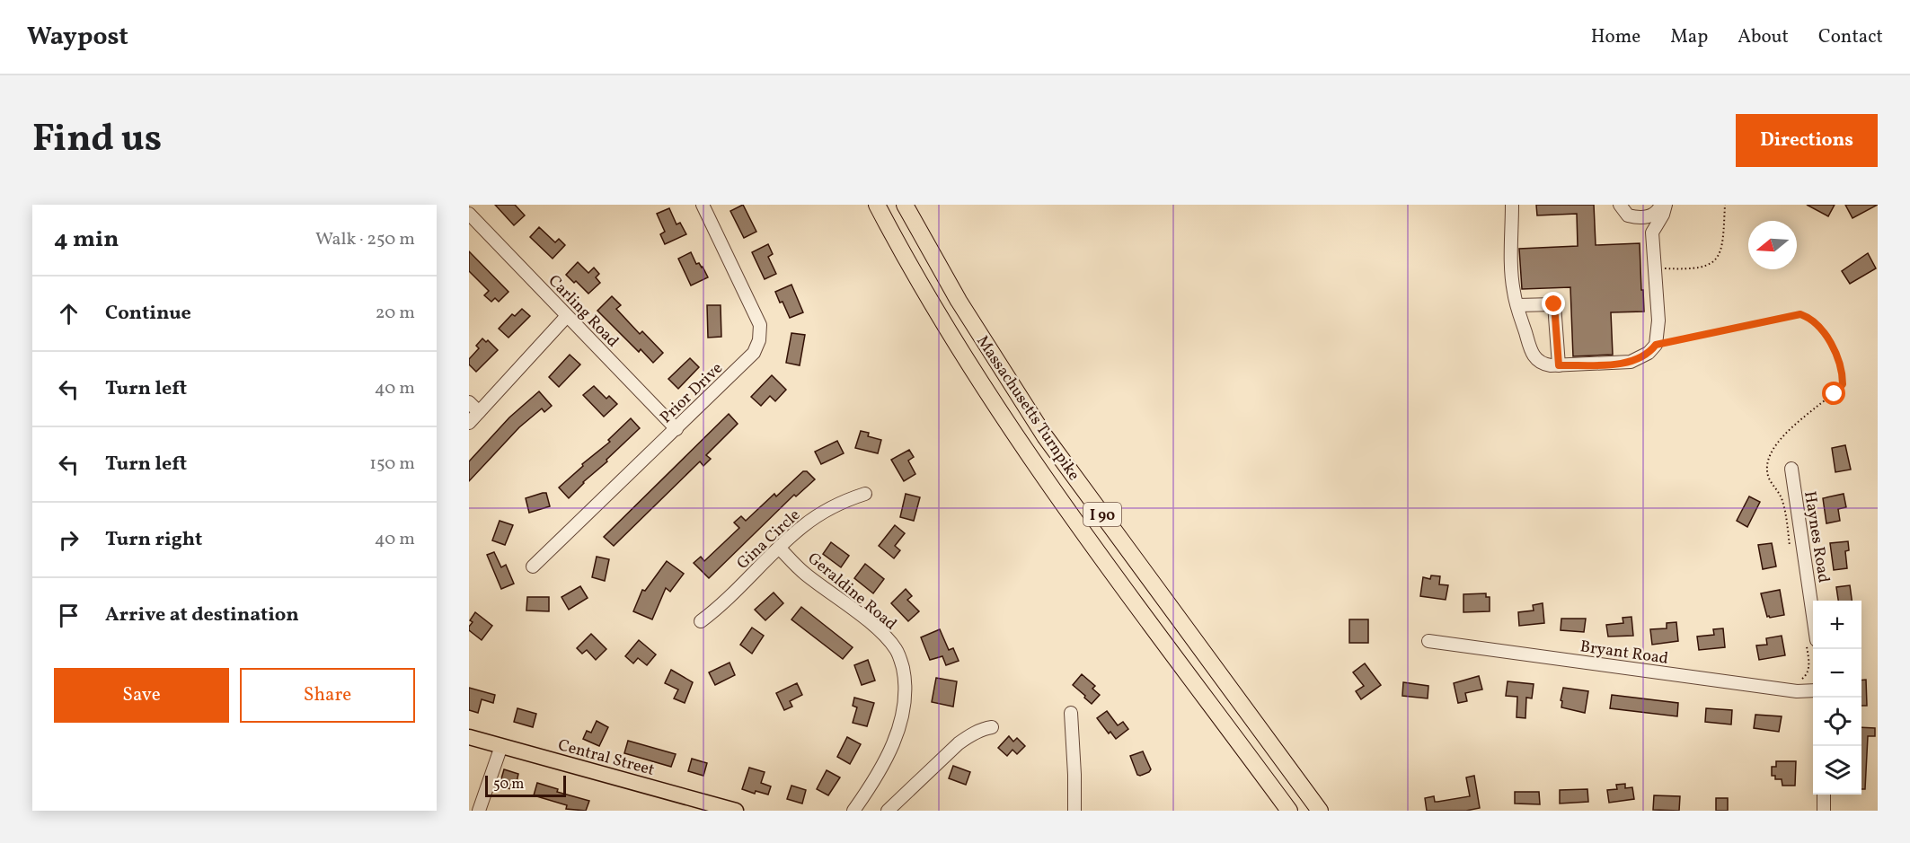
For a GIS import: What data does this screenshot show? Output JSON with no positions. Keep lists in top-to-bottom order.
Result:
{
  "streets": {
    "highway": ["Massachusetts Turnpike", "I 90"],
    "main road": ["Central Street"],
    "street": [
      "Carling Road",
      "Prior Drive",
      "Haynes Road",
      "Gina Circle",
      "Geraldine Road",
      "Bryant Road"
    ]
  },
  "crossings": [
    ["Carling Road", "Prior Drive"],
    ["Gina Circle", "Geraldine Road"]
  ],
  "scale_bar": "50 m",
  "north": "left",
  "page": {
    "header": "Waypost",
    "nav": [
      "Home",
      "Map",
      "About",
      "Contact"
    ],
    "title": "Find us",
    "buttons": [
      "Directions",
      ["Save", "Share"]
    ],
    "heading": ["4 min", "Walk · 250 m"],
    "list": [
      ["Continue", "20 m"],
      ["Turn left", "40 m"],
      ["Turn left", "150 m"],
      ["Turn right", "40 m"],
      "Arrive at destination"
    ],
    "map_buttons": ["+", "−"],
    "scale": "50 m"
  }
}
